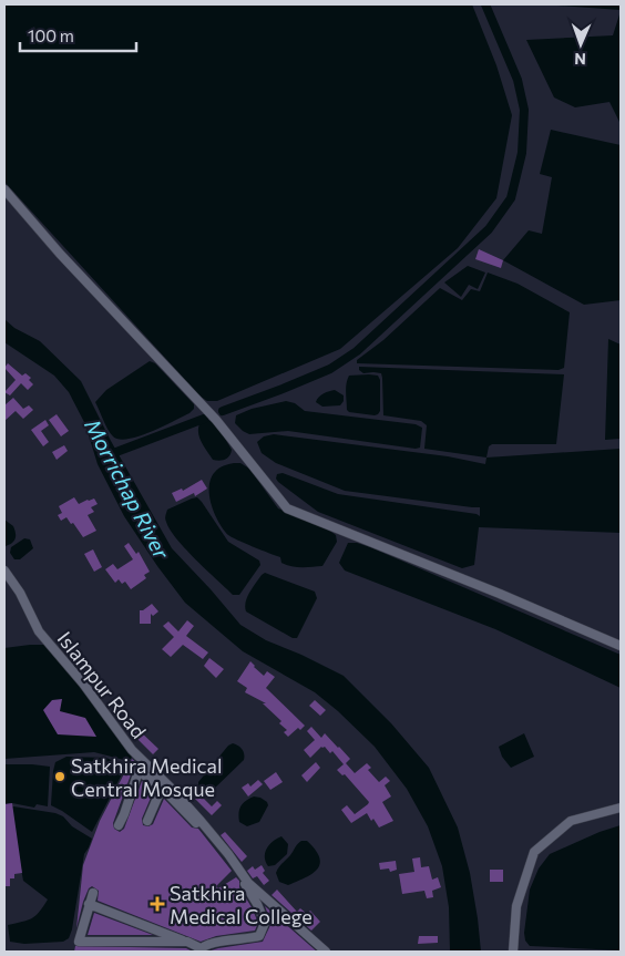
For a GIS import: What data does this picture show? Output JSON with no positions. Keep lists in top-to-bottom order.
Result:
{
  "streets": {
    "street": ["Islampur Road"]
  },
  "water": ["Morrichap River"],
  "places": {
    "other": ["Satkhira Medical Central Mosque"],
    "health": ["Satkhira Medical College"]
  },
  "scale_bar": "100 m",
  "north": "bottom"
}
